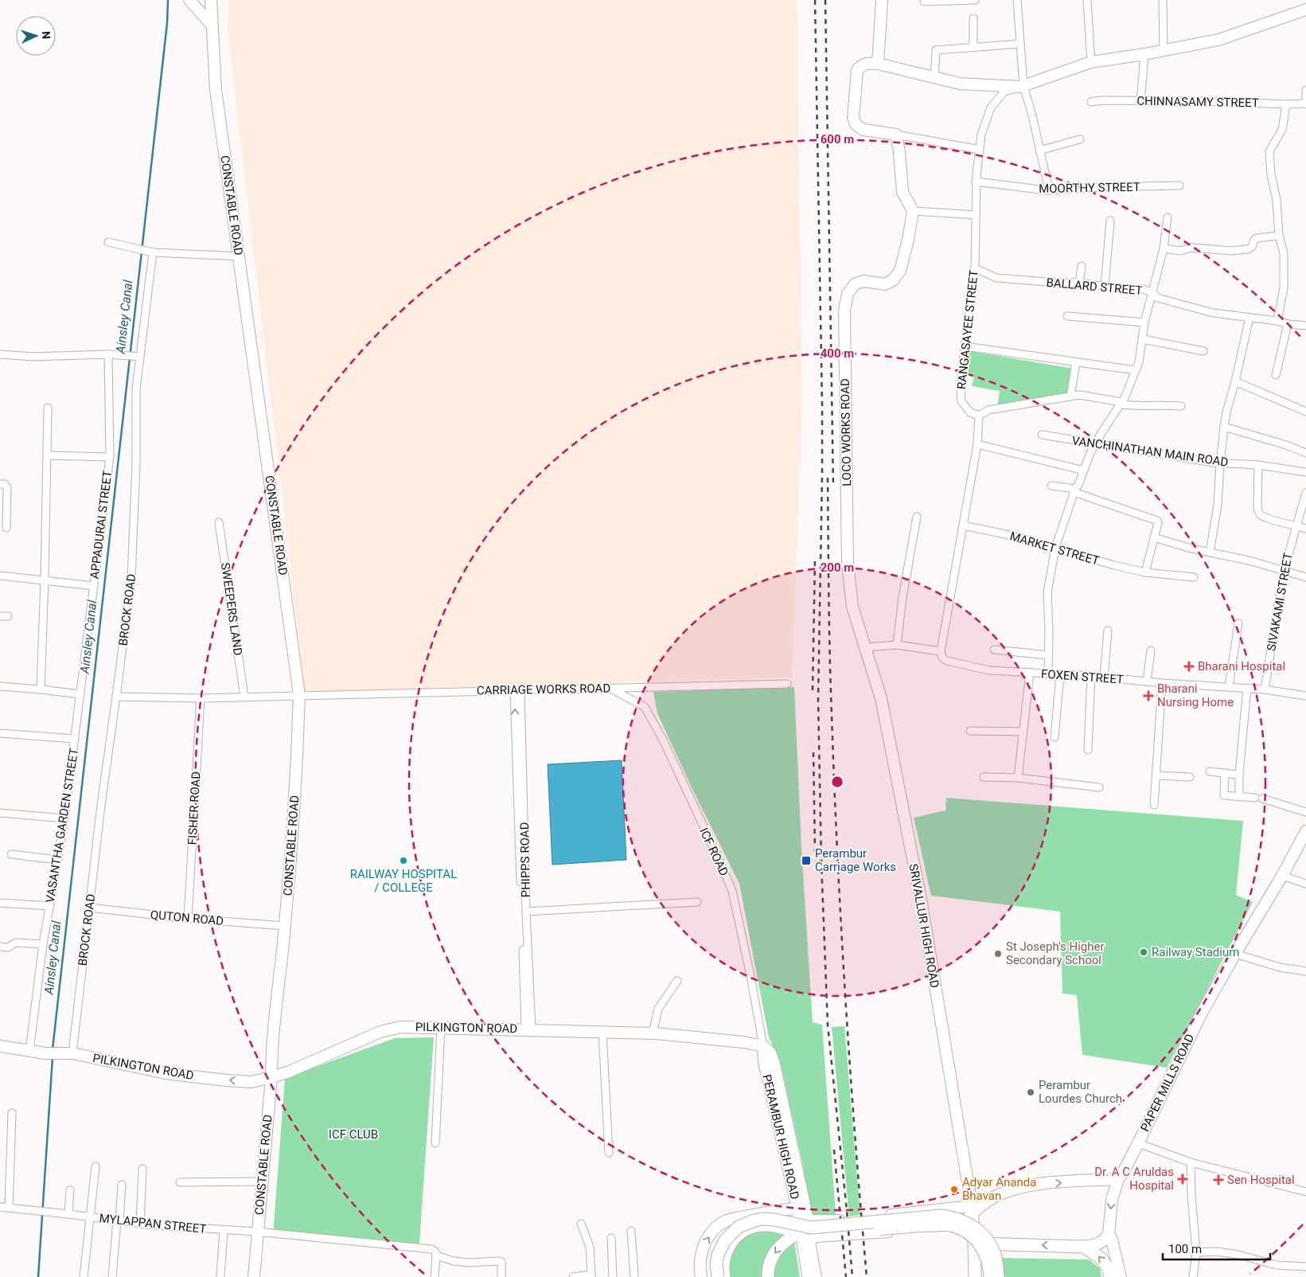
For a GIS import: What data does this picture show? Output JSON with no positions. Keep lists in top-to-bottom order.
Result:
{
  "streets": {
    "street": [
      "CHINNASAMY STREET",
      "MOORTHY STREET",
      "CONSTABLE ROAD",
      "BALLARD STREET",
      "RANGASAYEE STREET",
      "LOCO WORKS ROAD",
      "VANCHINATHAN MAIN ROAD",
      "APPADURAI STREET",
      "MARKET STREET",
      "SIVAKAMI STREET",
      "SWEEPERS LAND",
      "BROCK ROAD",
      "FOXEN STREET",
      "CARRIAGE WORKS ROAD",
      "FISHER ROAD",
      "VASANTHA GARDEN STREET",
      "ICF ROAD",
      "PHIPPS ROAD",
      "QUTON ROAD",
      "SRIVALLUR HIGH ROAD",
      "PILKINGTON ROAD",
      "PAPER MILLS ROAD",
      "PERAMBUR HIGH ROAD",
      "MYLAPPAN STREET"
    ]
  },
  "crossings": [
    ["MOORTHY STREET", "RANGASAYEE STREET"],
    ["CONSTABLE ROAD", "CARRIAGE WORKS ROAD"],
    ["CONSTABLE ROAD", "QUTON ROAD"],
    ["CONSTABLE ROAD", "PILKINGTON ROAD"],
    ["CONSTABLE ROAD", "MYLAPPAN STREET"],
    ["BALLARD STREET", "RANGASAYEE STREET"],
    ["LOCO WORKS ROAD", "SRIVALLUR HIGH ROAD"],
    ["APPADURAI STREET", "VASANTHA GARDEN STREET"],
    ["SIVAKAMI STREET", "FOXEN STREET"],
    ["BROCK ROAD", "QUTON ROAD"],
    ["BROCK ROAD", "PILKINGTON ROAD"],
    ["CARRIAGE WORKS ROAD", "ICF ROAD"],
    ["CARRIAGE WORKS ROAD", "PHIPPS ROAD"],
    ["FISHER ROAD", "QUTON ROAD"],
    ["VASANTHA GARDEN STREET", "PILKINGTON ROAD"],
    ["ICF ROAD", "PILKINGTON ROAD"],
    ["ICF ROAD", "PERAMBUR HIGH ROAD"],
    ["PHIPPS ROAD", "PILKINGTON ROAD"],
    ["PILKINGTON ROAD", "PERAMBUR HIGH ROAD"]
  ],
  "one_way": ["PERAMBUR HIGH ROAD"],
  "water": ["Ainsley Canal"],
  "parks": ["ICF CLUB"],
  "places": {
    "health": [
      "Bharani Hospital",
      "Bharani Nursing Home",
      "Dr. A C Aruldas Hospital",
      "Sen Hospital"
    ],
    "other": [
      "RAILWAY HOSPITAL / COLLEGE",
      "Railway Stadium",
      "St Joseph's Higher Secondary School",
      "Perambur Lourdes Church",
      "Adyar Ananda Bhavan"
    ],
    "transit": ["Perambur Carriage Works"]
  },
  "scale_bar": "100 m",
  "north": "right",
  "rings": ["600 m", "400 m", "200 m"]
}
